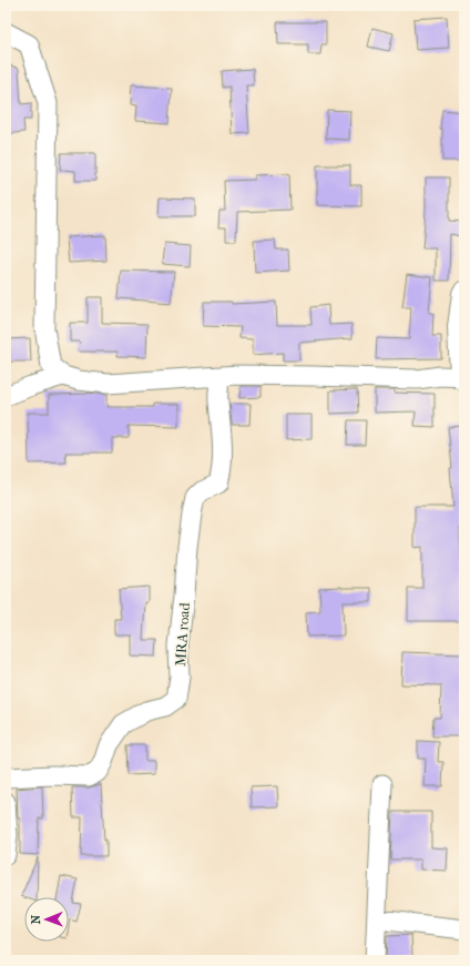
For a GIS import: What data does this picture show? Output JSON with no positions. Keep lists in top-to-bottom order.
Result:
{
  "streets": {
    "street": ["MRA road"]
  },
  "north": "left"
}
